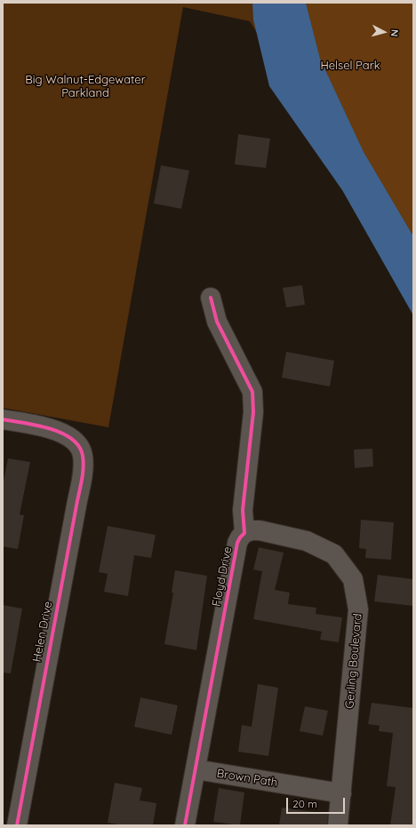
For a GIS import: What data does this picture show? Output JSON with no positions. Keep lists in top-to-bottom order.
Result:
{
  "streets": {
    "street": [
      "Floyd Drive",
      "Helen Drive",
      "Gerling Boulevard",
      "Brown Path"
    ]
  },
  "crossings": [
    ["Floyd Drive", "Gerling Boulevard"],
    ["Floyd Drive", "Brown Path"],
    ["Gerling Boulevard", "Brown Path"]
  ],
  "parks": ["Helsel Park", "Big Walnut-Edgewater Parkland"],
  "scale_bar": "20 m",
  "north": "right"
}
